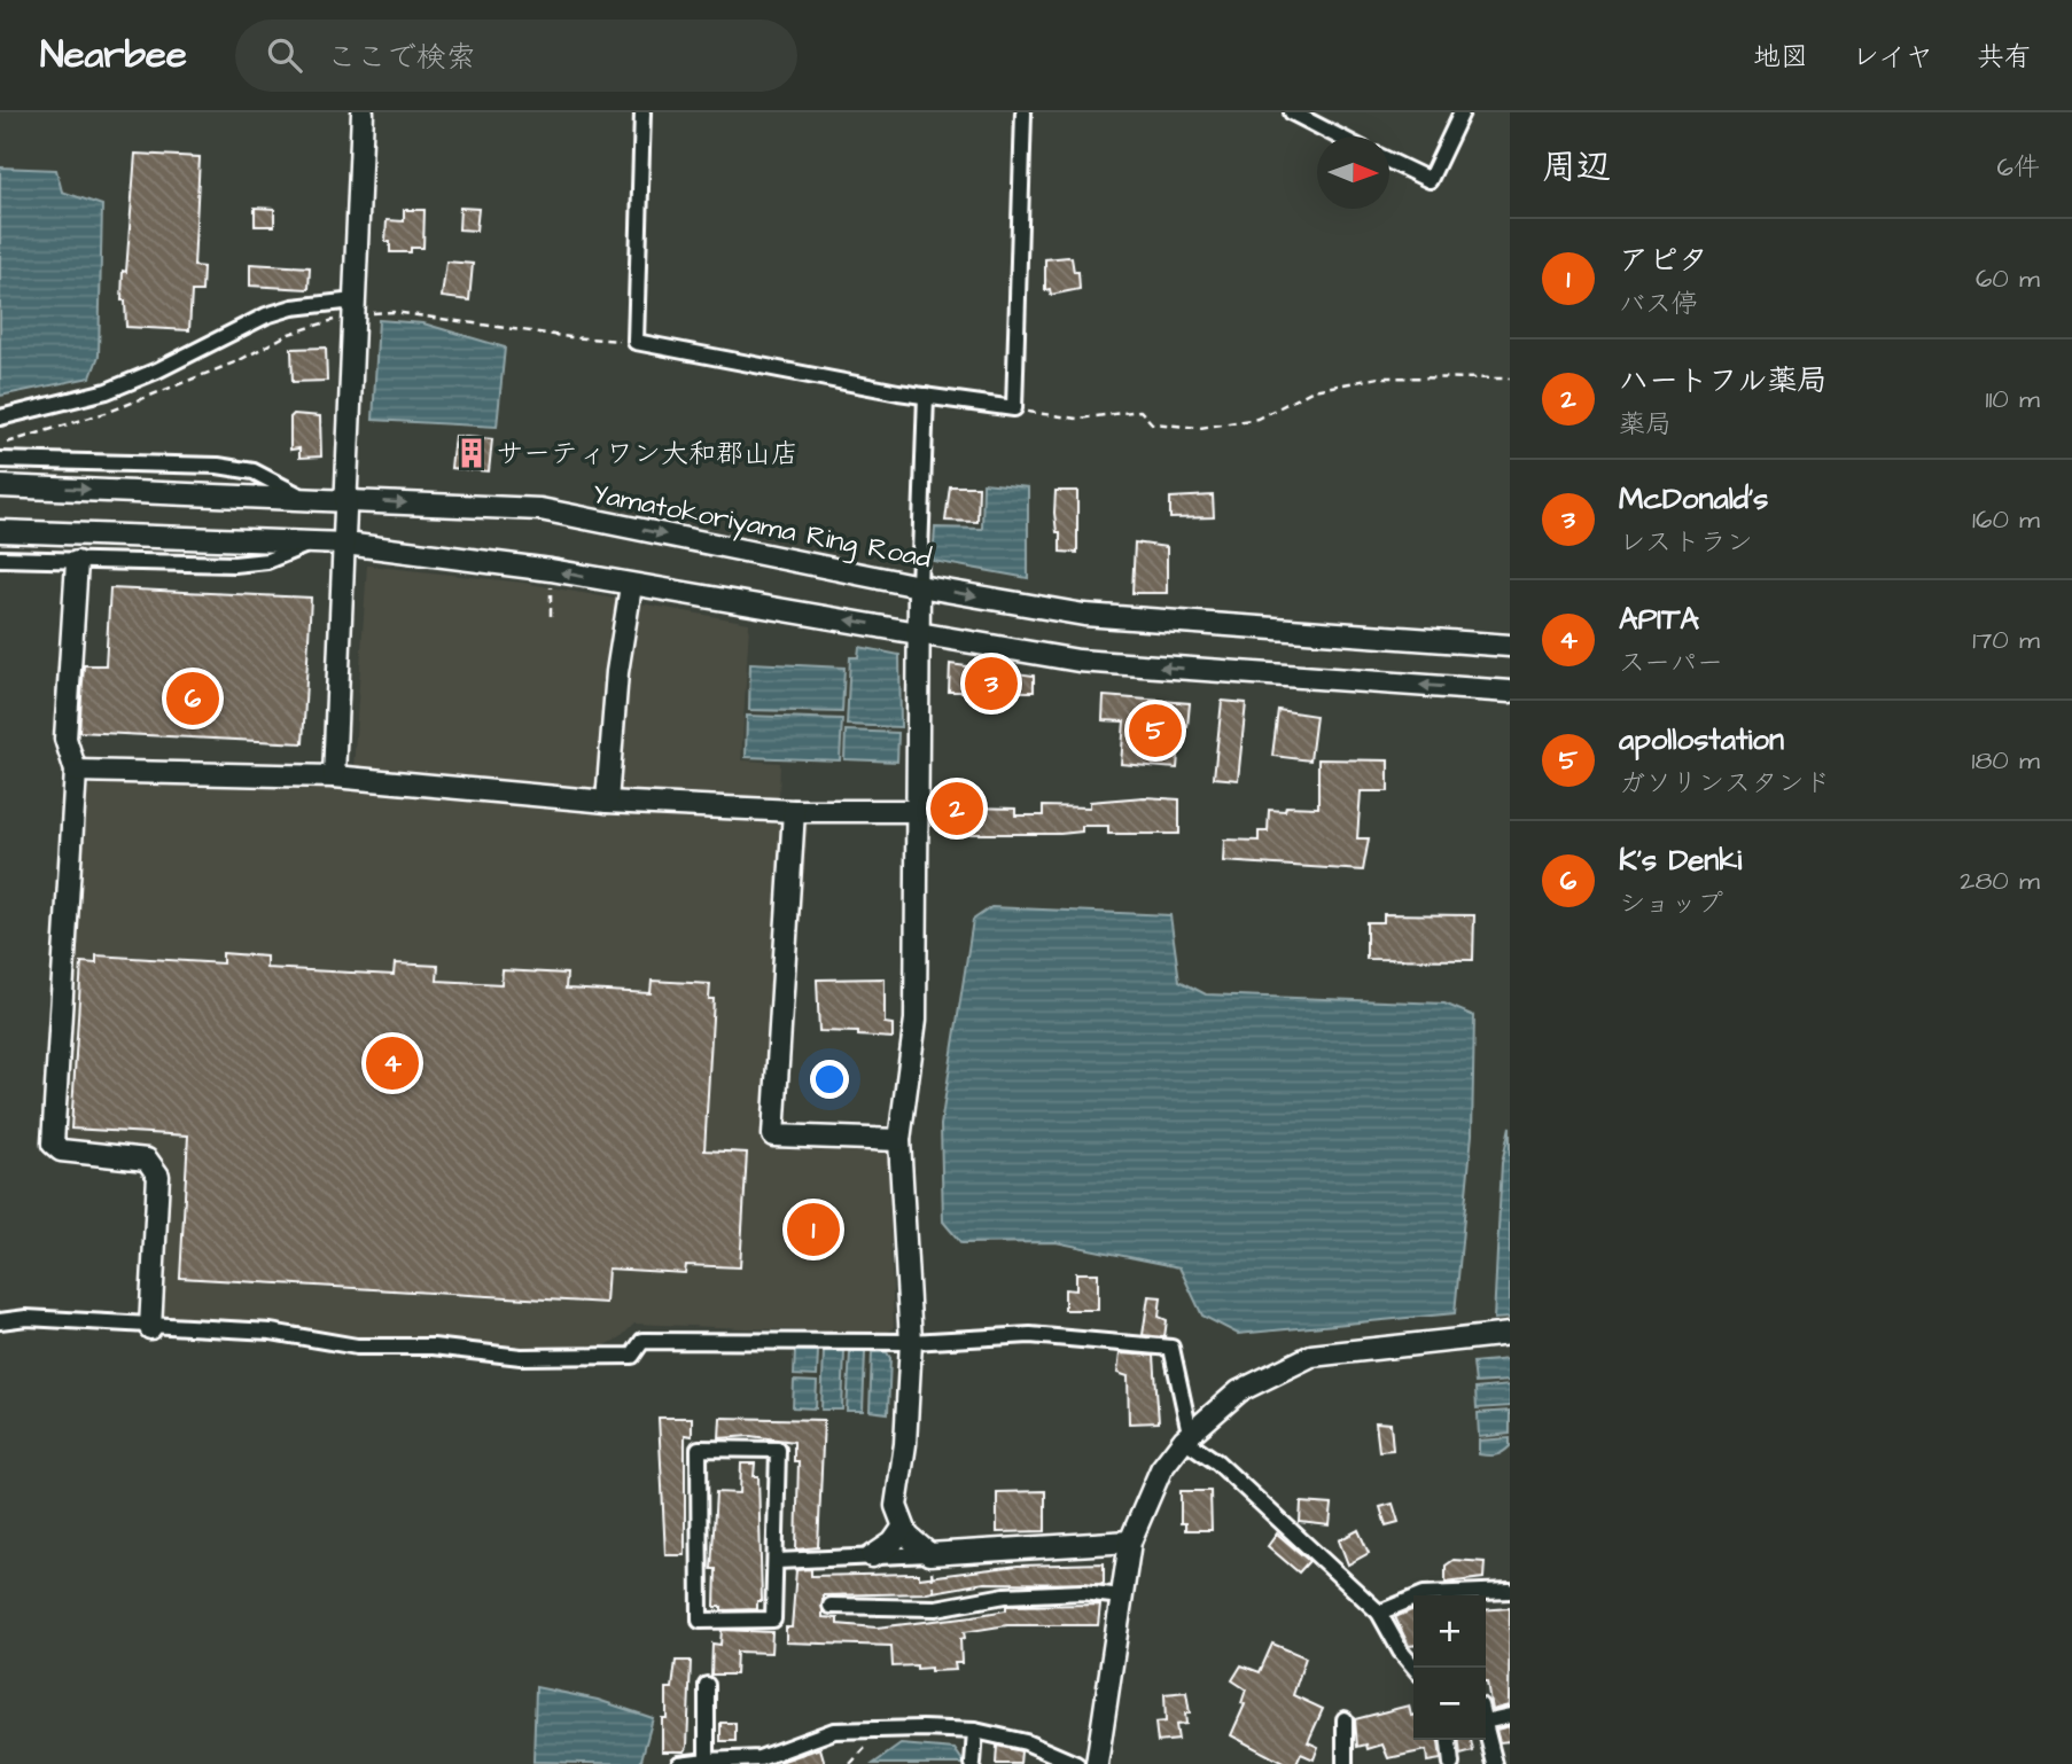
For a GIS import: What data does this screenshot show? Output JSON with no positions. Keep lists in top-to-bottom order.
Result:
{
  "streets": {
    "street": ["Yamatokoriyama Ring Road"]
  },
  "places": {
    "building": ["サーティワン大和郡山店"]
  },
  "north": "right",
  "page": {
    "header": "Nearbee",
    "search": "ここで検索",
    "nav": ["地図", "レイヤ", "共有"],
    "heading": ["周辺", "6件"],
    "list": [
      {
        "mark": "1",
        "name": "アピタ",
        "note": "バス停",
        "value": "60 m"
      },
      {
        "mark": "2",
        "name": "ハートフル薬局",
        "note": "薬局",
        "value": "110 m"
      },
      {
        "mark": "3",
        "name": "McDonald's",
        "note": "レストラン",
        "value": "160 m"
      },
      {
        "mark": "4",
        "name": "APITA",
        "note": "スーパー",
        "value": "170 m"
      },
      {
        "mark": "5",
        "name": "apollostation",
        "note": "ガソリンスタンド",
        "value": "180 m"
      },
      {
        "mark": "6",
        "name": "K's Denki",
        "note": "ショップ",
        "value": "280 m"
      }
    ],
    "pins": [
      "3",
      "6",
      "5",
      "2",
      "4",
      "1"
    ],
    "map_buttons": ["+", "−"]
  }
}
